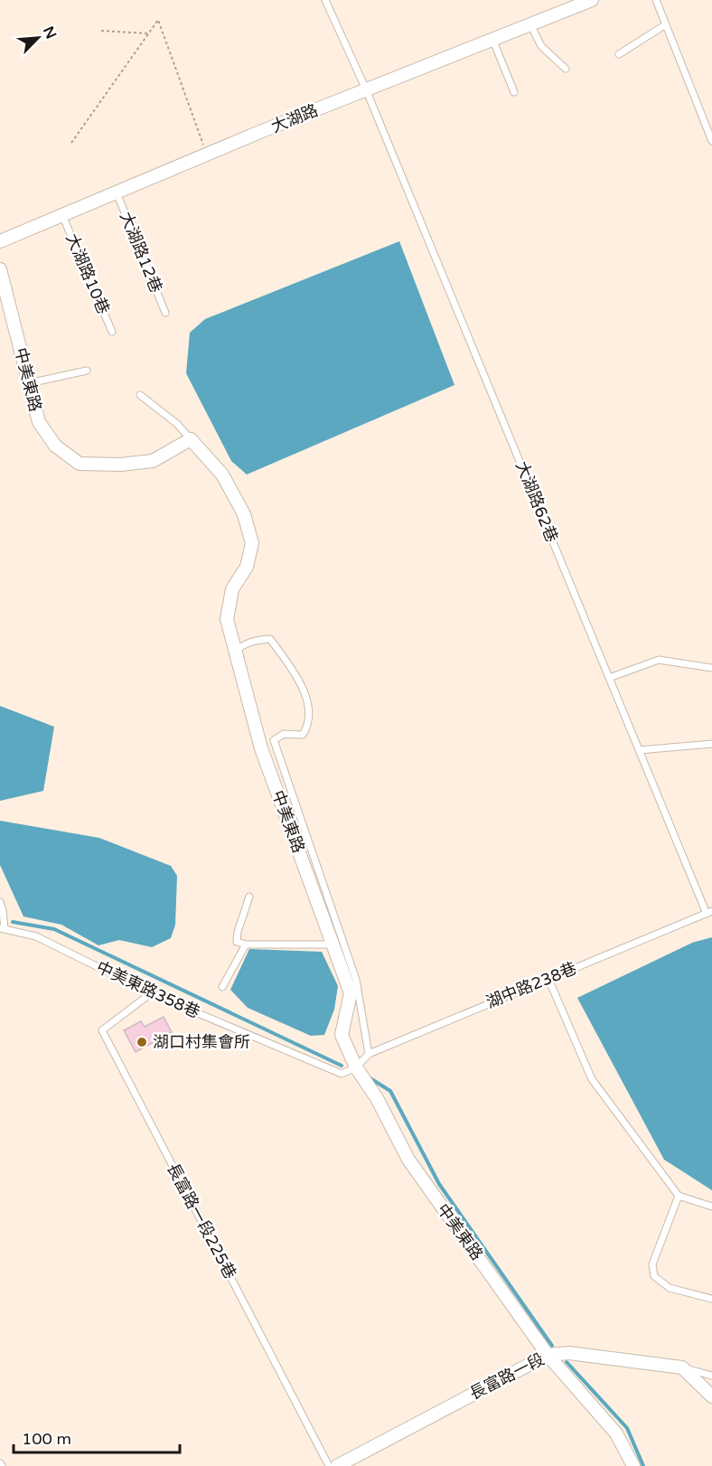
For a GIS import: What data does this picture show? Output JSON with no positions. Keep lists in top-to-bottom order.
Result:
{
  "streets": {
    "street": ["大湖路", "中美東路", "長富路一段"],
    "lane": [
      "大湖路12巷",
      "大湖路10巷",
      "大湖路62巷",
      "湖中路238巷",
      "中美東路358巷",
      "長富路一段225巷"
    ]
  },
  "crossings": [
    ["大湖路", "大湖路12巷"],
    ["大湖路", "大湖路10巷"],
    ["大湖路", "大湖路62巷"],
    ["中美東路", "湖中路238巷"],
    ["中美東路", "中美東路358巷"],
    ["中美東路", "長富路一段"],
    ["大湖路62巷", "湖中路238巷"],
    ["湖中路238巷", "中美東路358巷"],
    ["中美東路358巷", "長富路一段225巷"]
  ],
  "places": ["湖口村集會所"],
  "scale_bar": "100 m",
  "north": "top right"
}
